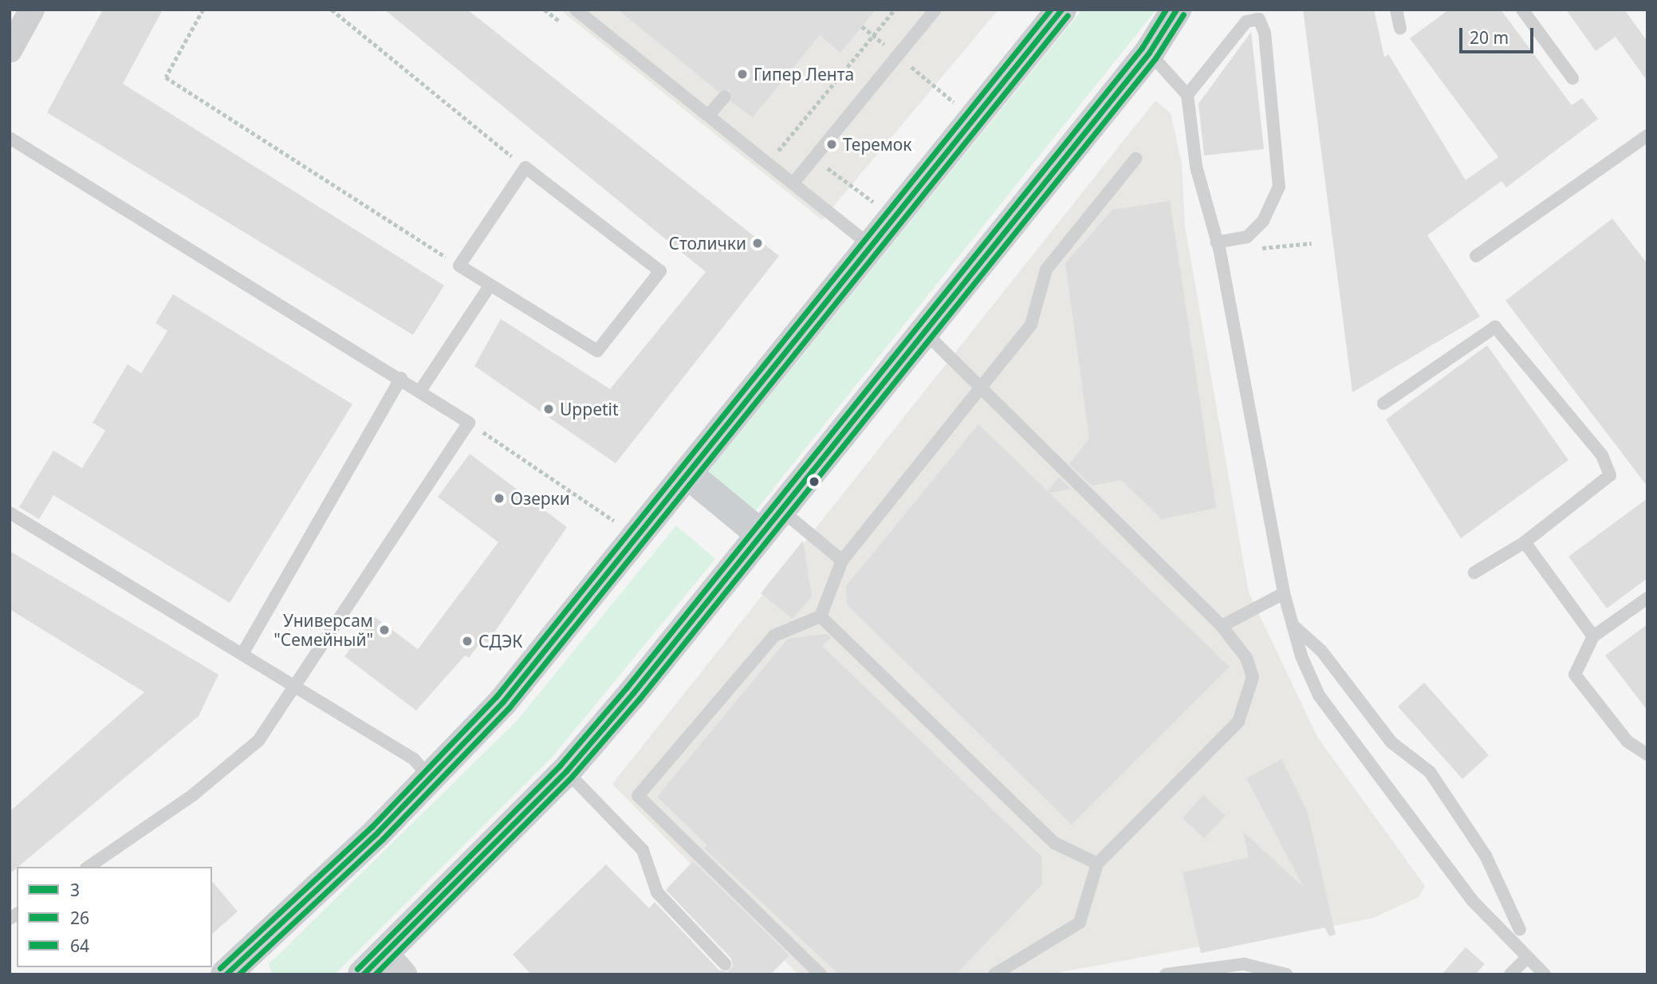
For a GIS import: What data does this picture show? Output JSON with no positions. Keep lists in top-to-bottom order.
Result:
{
  "places": [
    "Гипер Лента",
    "Теремок",
    "Столички",
    "Uppetit",
    "Озерки",
    "Универсам \"Семейный\"",
    "СДЭК"
  ],
  "lines": ["transit line 3", "transit line 64", "transit line 26"],
  "legend": ["3", "26", "64"],
  "scale_bar": "20 m"
}
